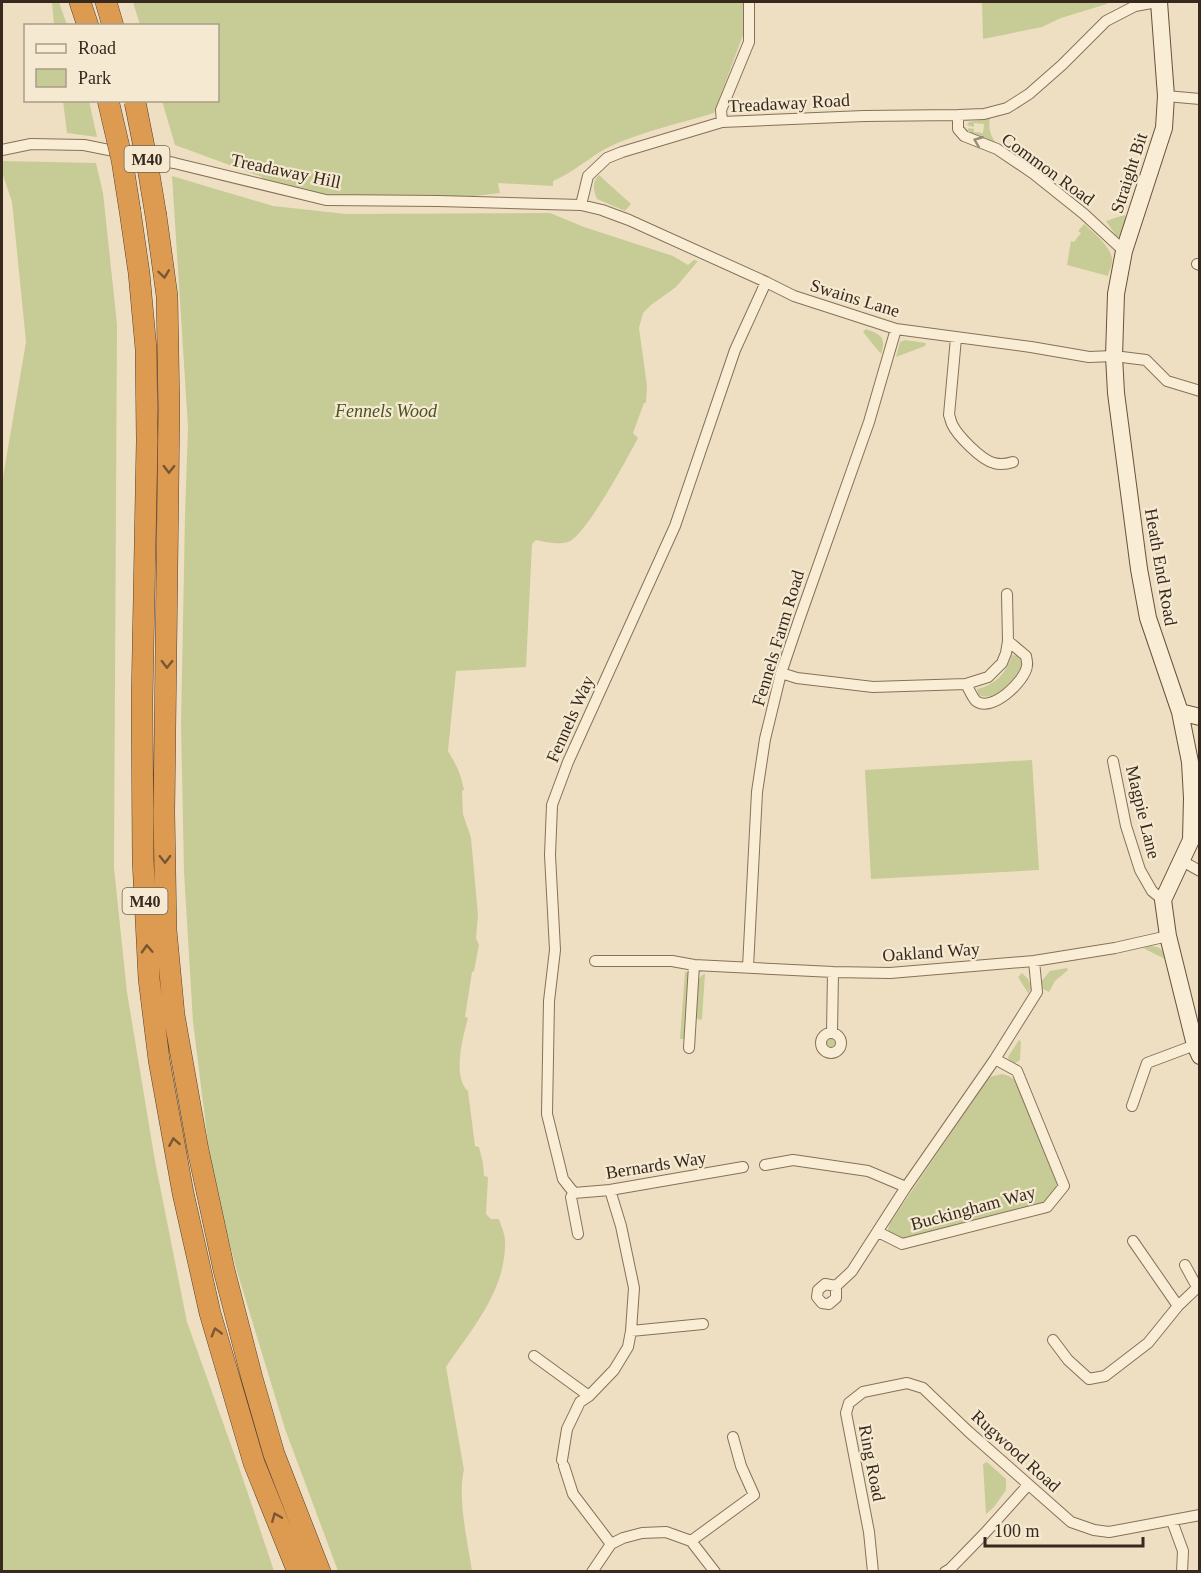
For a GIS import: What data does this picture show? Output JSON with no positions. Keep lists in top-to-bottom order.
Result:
{
  "streets": {
    "highway": ["M40"],
    "street": [
      "Treadaway Road",
      "Common Road",
      "Treadaway Hill",
      "Straight Bit",
      "Swains Lane",
      "Heath End Road",
      "Fennels Farm Road",
      "Fennels Way",
      "Magpie Lane",
      "Oakland Way",
      "Bernards Way",
      "Buckingham Way",
      "Rugwood Road",
      "Ring Road"
    ]
  },
  "crossings": [
    ["Treadaway Road", "Common Road"],
    ["Treadaway Road", "Treadaway Hill"],
    ["Treadaway Road", "Straight Bit"],
    ["Common Road", "Straight Bit"],
    ["Treadaway Hill", "Swains Lane"],
    ["Straight Bit", "Swains Lane"],
    ["Straight Bit", "Heath End Road"],
    ["Swains Lane", "Heath End Road"],
    ["Swains Lane", "Fennels Farm Road"],
    ["Swains Lane", "Fennels Way"],
    ["Heath End Road", "Magpie Lane"],
    ["Fennels Farm Road", "Oakland Way"],
    ["Fennels Way", "Bernards Way"],
    ["Oakland Way", "Buckingham Way"],
    ["Rugwood Road", "Ring Road"]
  ],
  "one_way": ["Common Road"],
  "parks": ["Fennels Wood"],
  "legend": ["Road", "Park"],
  "scale_bar": "100 m"
}
